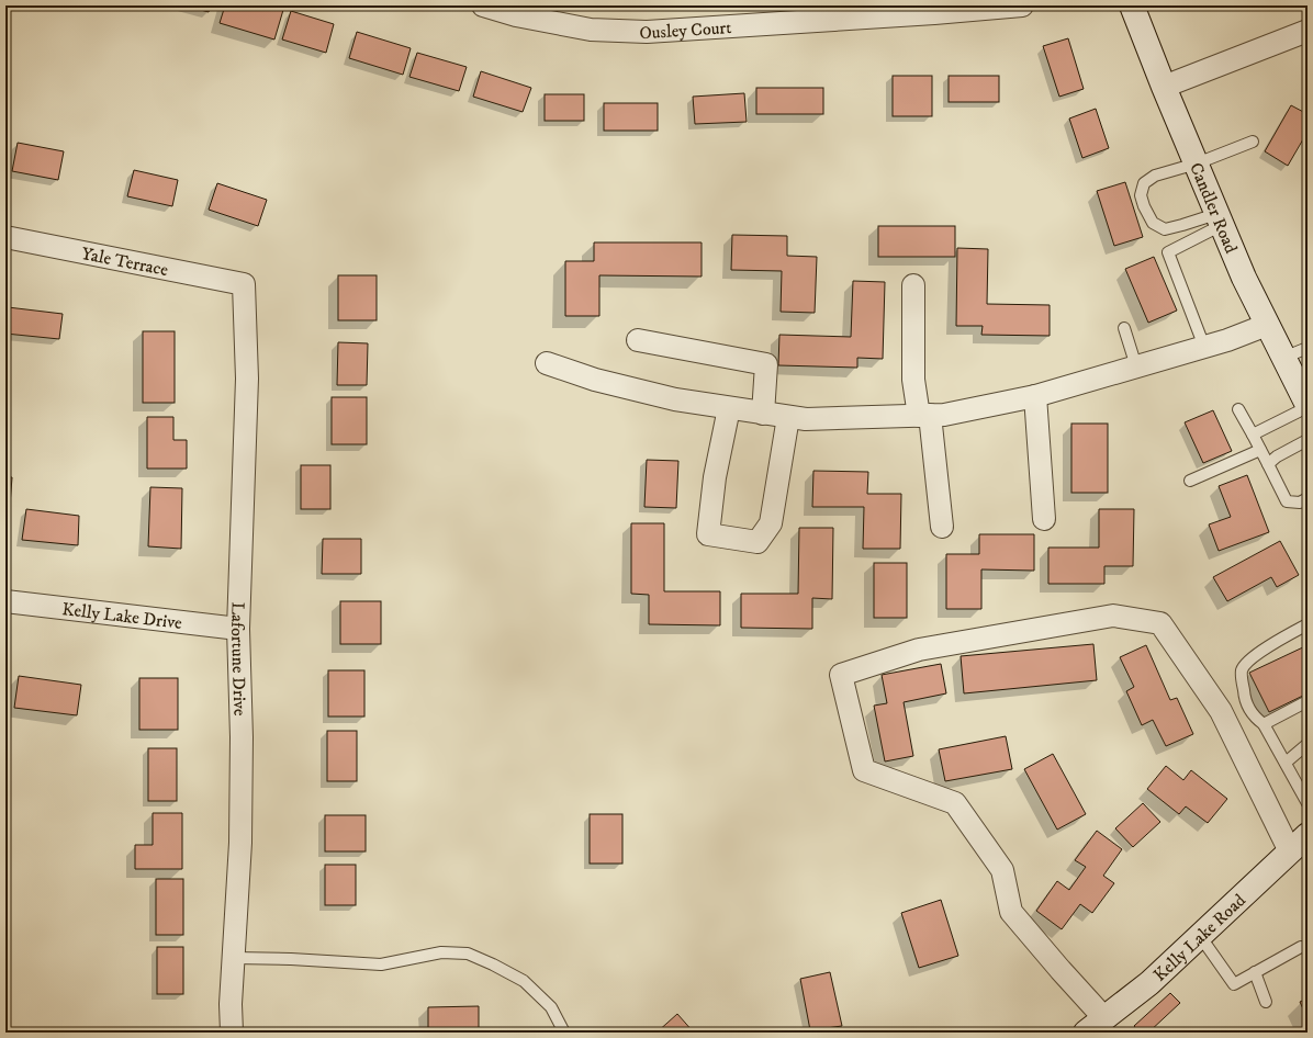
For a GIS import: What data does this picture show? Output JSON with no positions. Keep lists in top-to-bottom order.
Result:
{
  "streets": {
    "main road": ["Candler Road", "Kelly Lake Road"],
    "street": [
      "Ousley Court",
      "Yale Terrace",
      "Kelly Lake Drive",
      "Lafortune Drive"
    ]
  },
  "crossings": [
    ["Yale Terrace", "Lafortune Drive"],
    ["Kelly Lake Drive", "Lafortune Drive"]
  ]
}
